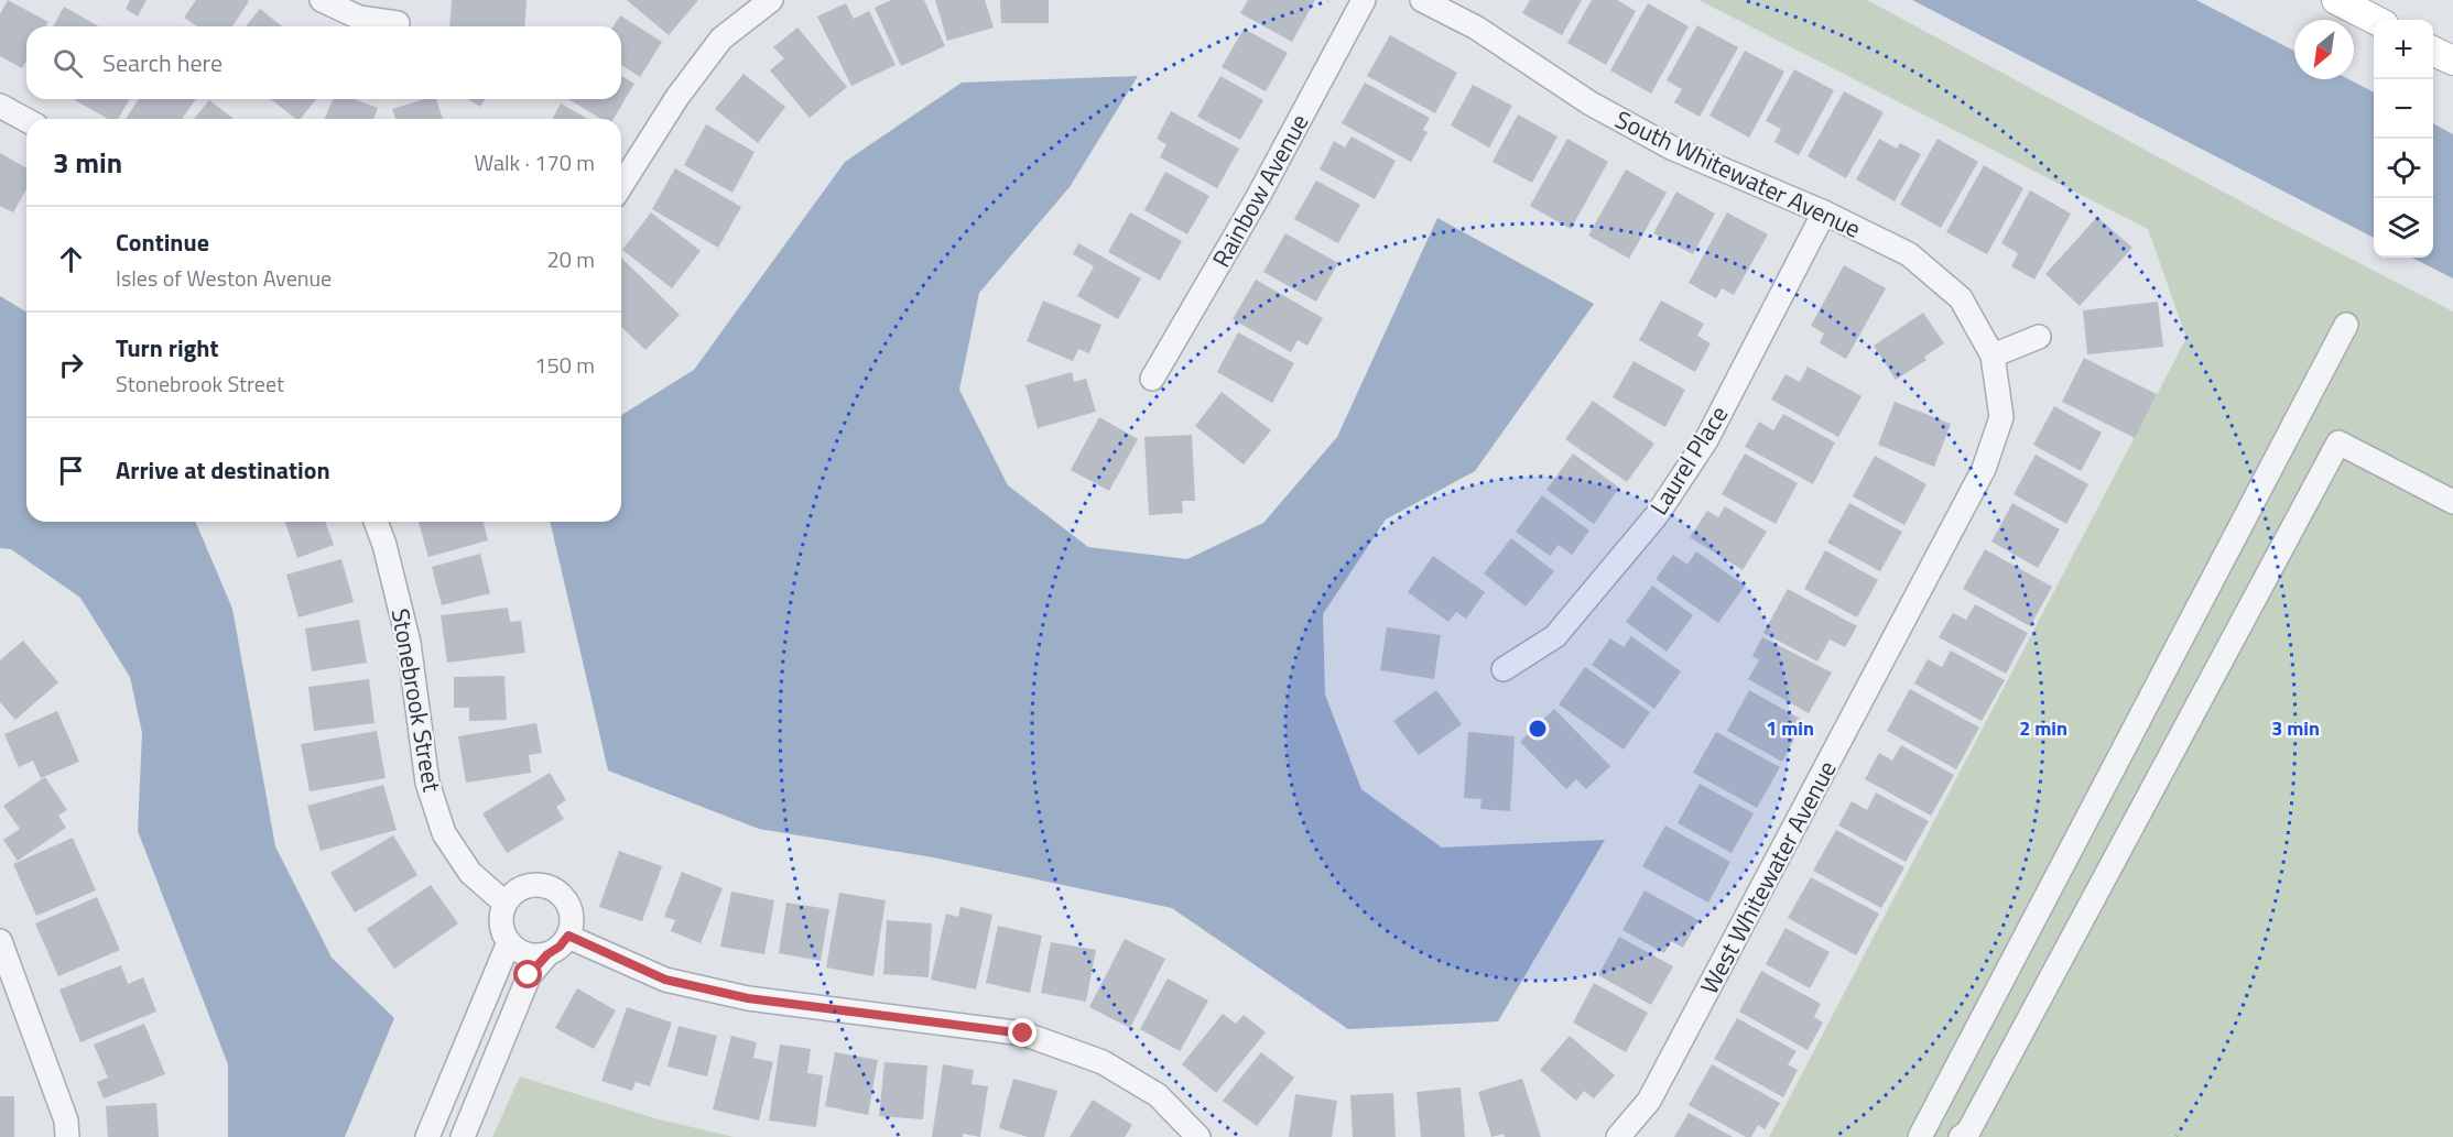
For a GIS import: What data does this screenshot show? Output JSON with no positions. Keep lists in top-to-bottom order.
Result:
{
  "streets": {
    "street": [
      "South Whitewater Avenue",
      "Rainbow Avenue",
      "Laurel Place",
      "Stonebrook Street",
      "West Whitewater Avenue"
    ]
  },
  "crossings": [
    ["South Whitewater Avenue", "Laurel Place"],
    ["South Whitewater Avenue", "West Whitewater Avenue"]
  ],
  "north": "bottom left",
  "page": {
    "map_buttons": ["+", "−"],
    "search": "Search here",
    "heading": ["3 min", "Walk · 170 m"],
    "list": [
      ["Continue", "Isles of Weston Avenue", "20 m"],
      ["Turn right", "Stonebrook Street", "150 m"],
      "Arrive at destination"
    ]
  },
  "rings": ["1 min", "2 min", "3 min"]
}
